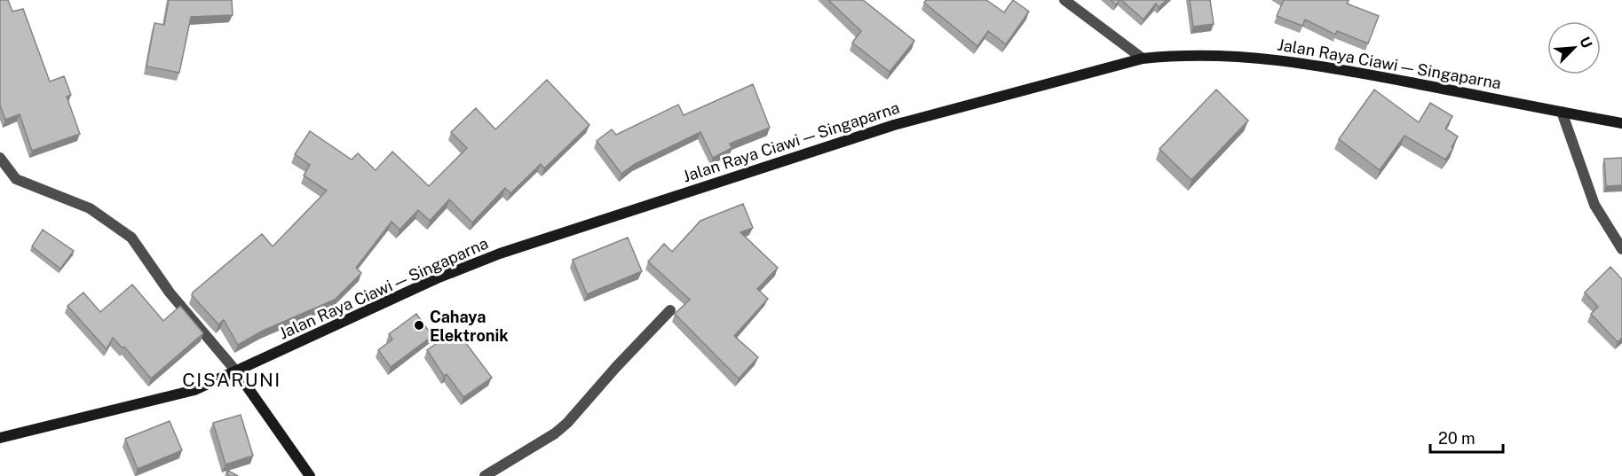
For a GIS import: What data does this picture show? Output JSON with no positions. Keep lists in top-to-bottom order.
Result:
{
  "streets": {
    "main road": ["Jalan Raya Ciawi — Singaparna"]
  },
  "districts": ["CISARUNI"],
  "places": ["Cahaya Elektronik"],
  "scale_bar": "20 m",
  "north": "top right"
}
